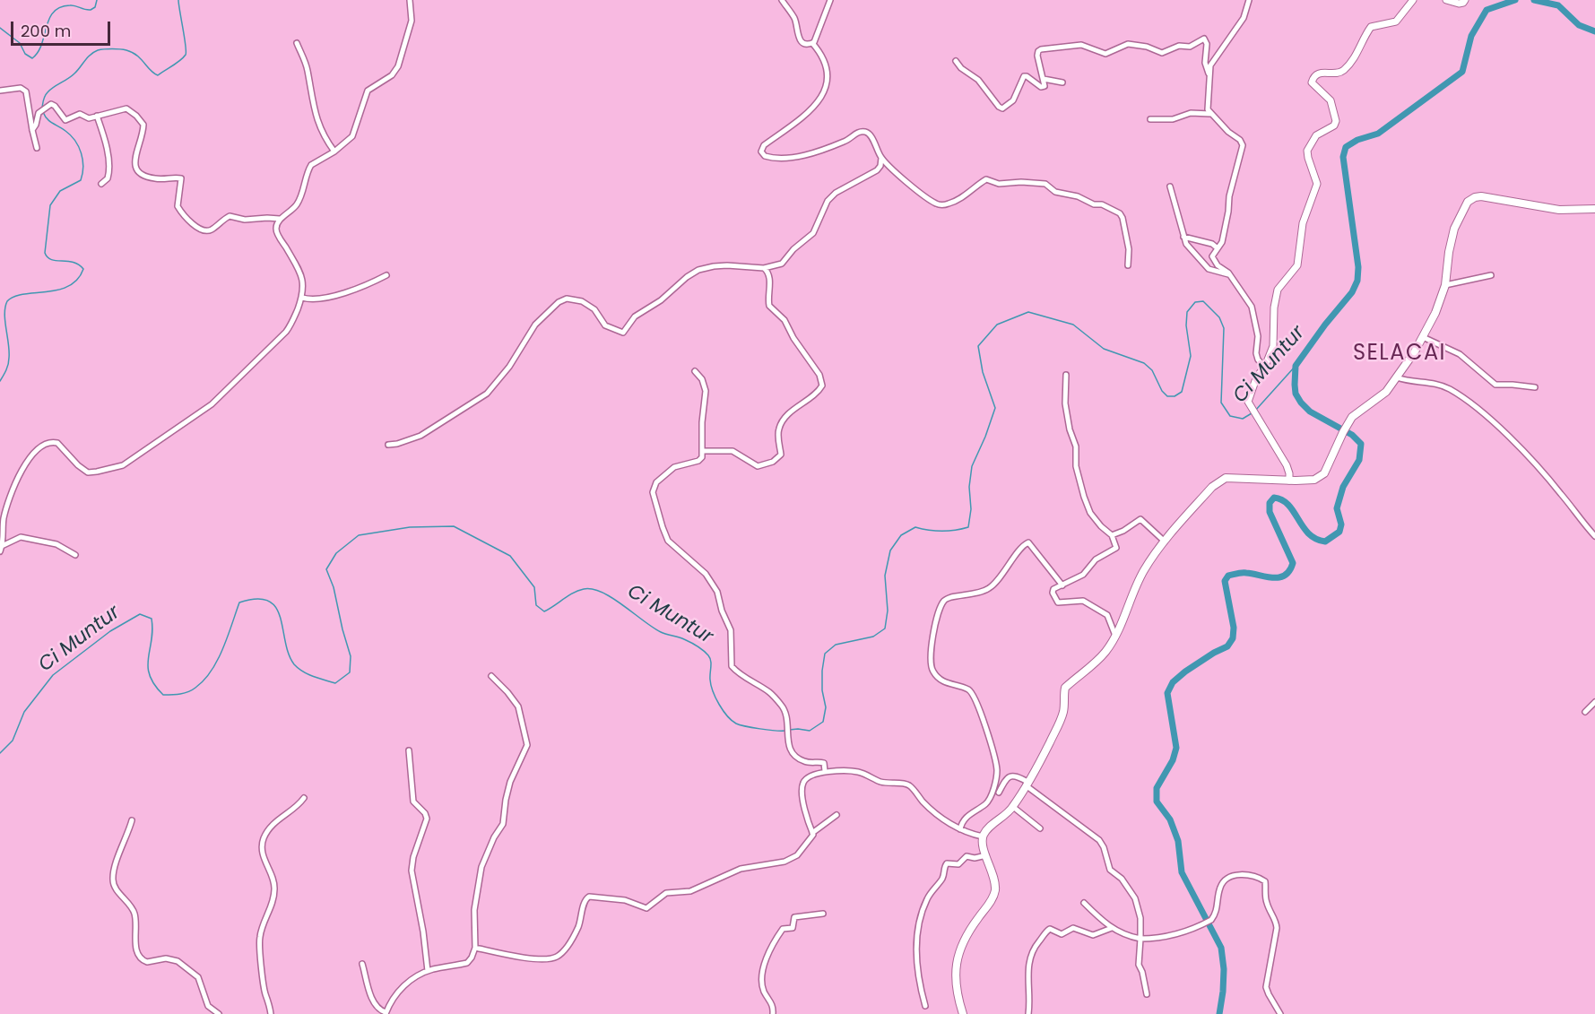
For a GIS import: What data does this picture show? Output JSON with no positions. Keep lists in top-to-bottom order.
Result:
{
  "districts": ["SELACAI"],
  "water": ["Ci Muntur"],
  "scale_bar": "200 m"
}
